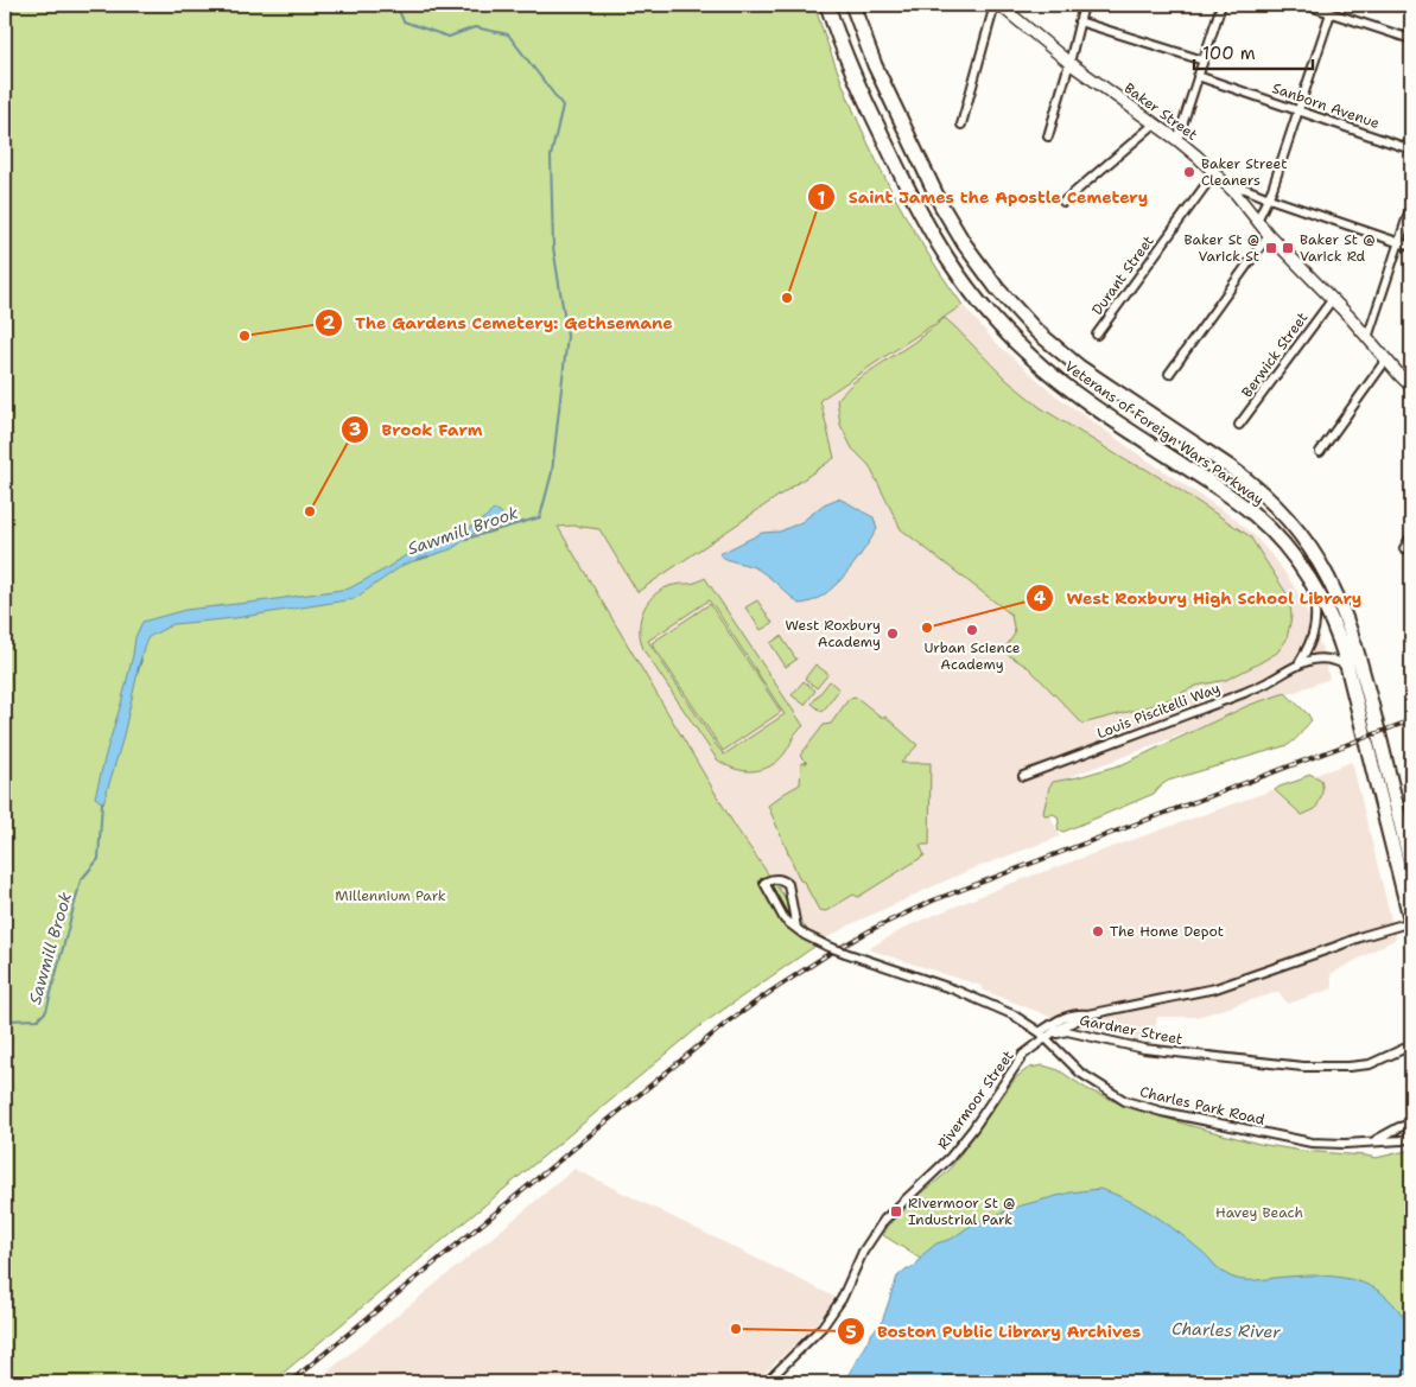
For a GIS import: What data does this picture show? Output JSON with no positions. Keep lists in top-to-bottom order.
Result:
{
  "streets": {
    "highway": ["Veterans of Foreign Wars Parkway"],
    "street": [
      "Sanborn Avenue",
      "Baker Street",
      "Durant Street",
      "Berwick Street",
      "Louis Piscitelli Way",
      "Gardner Street",
      "Rivermoor Street",
      "Charles Park Road"
    ]
  },
  "crossings": [
    ["Baker Street", "Durant Street"],
    ["Baker Street", "Berwick Street"],
    ["Veterans of Foreign Wars Parkway", "Louis Piscitelli Way"],
    ["Veterans of Foreign Wars Parkway", "Rivermoor Street"],
    ["Gardner Street", "Rivermoor Street"],
    ["Gardner Street", "Charles Park Road"],
    ["Rivermoor Street", "Charles Park Road"]
  ],
  "water": ["Sawmill Brook", "Charles River"],
  "parks": ["Millennium Park", "Havey Beach"],
  "places": {
    "other": [
      "Baker Street Cleaners",
      "Saint James the Apostle Cemetery",
      "The Gardens Cemetery: Gethsemane",
      "Brook Farm",
      "West Roxbury High School Library",
      "Urban Science Academy",
      "West Roxbury Academy",
      "The Home Depot",
      "Boston Public Library Archives"
    ],
    "transit": ["Baker St @ Varick St", "Baker St @ Varick Rd", "Rivermoor St @ Industrial Park"]
  },
  "scale_bar": "100 m"
}
